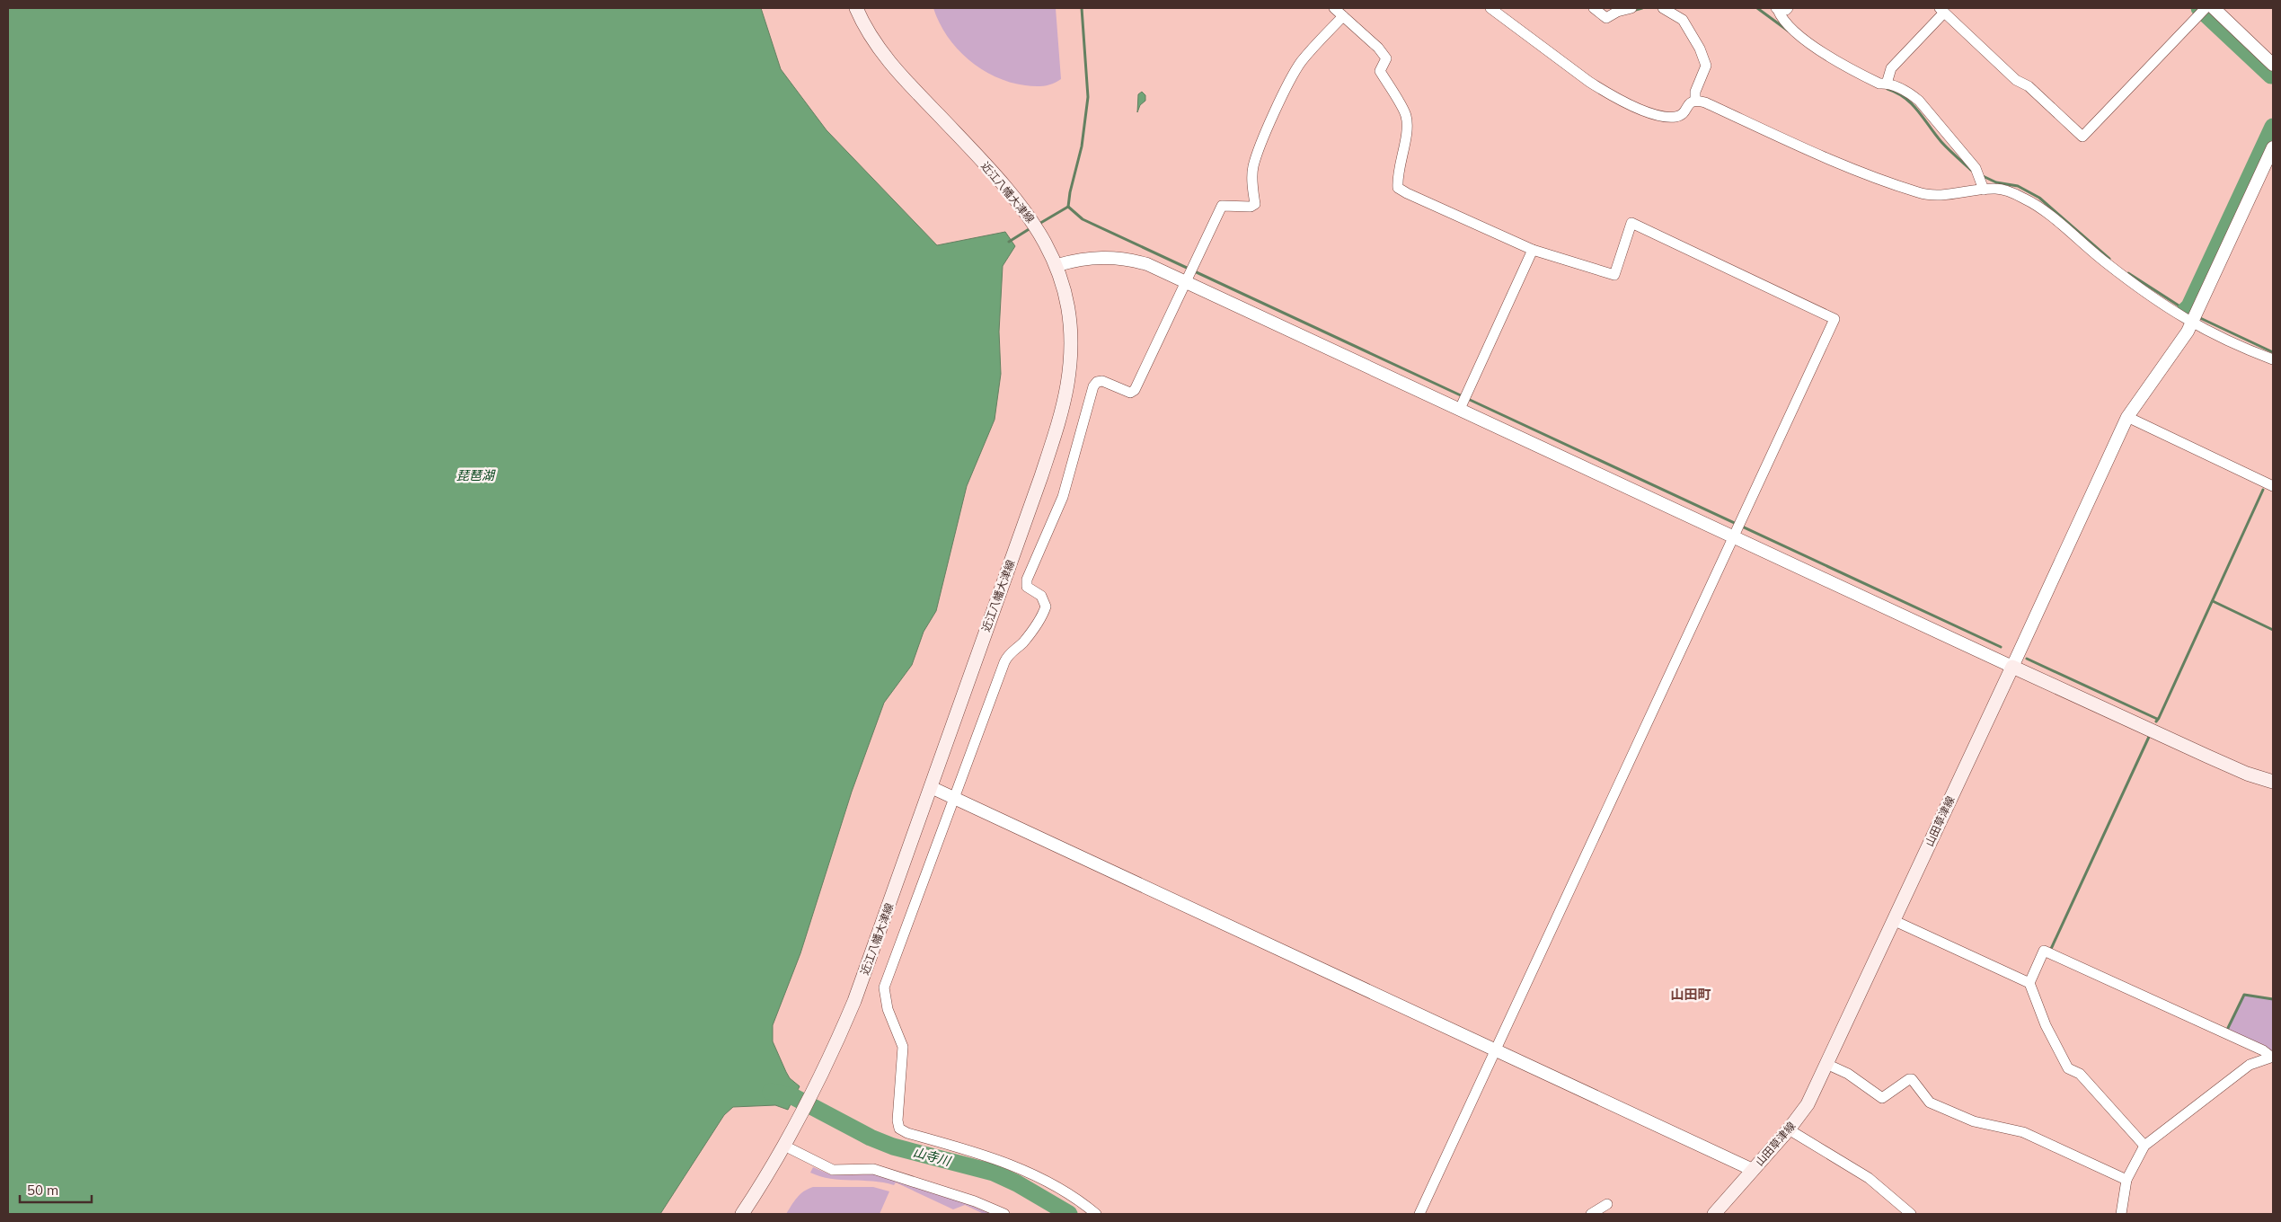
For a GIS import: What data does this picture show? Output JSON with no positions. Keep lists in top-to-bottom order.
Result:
{
  "streets": {
    "main road": ["近江八幡大津線", "山田草津線"]
  },
  "districts": ["山田町"],
  "water": ["琵琶湖", "山寺川"],
  "scale_bar": "50 m"
}
